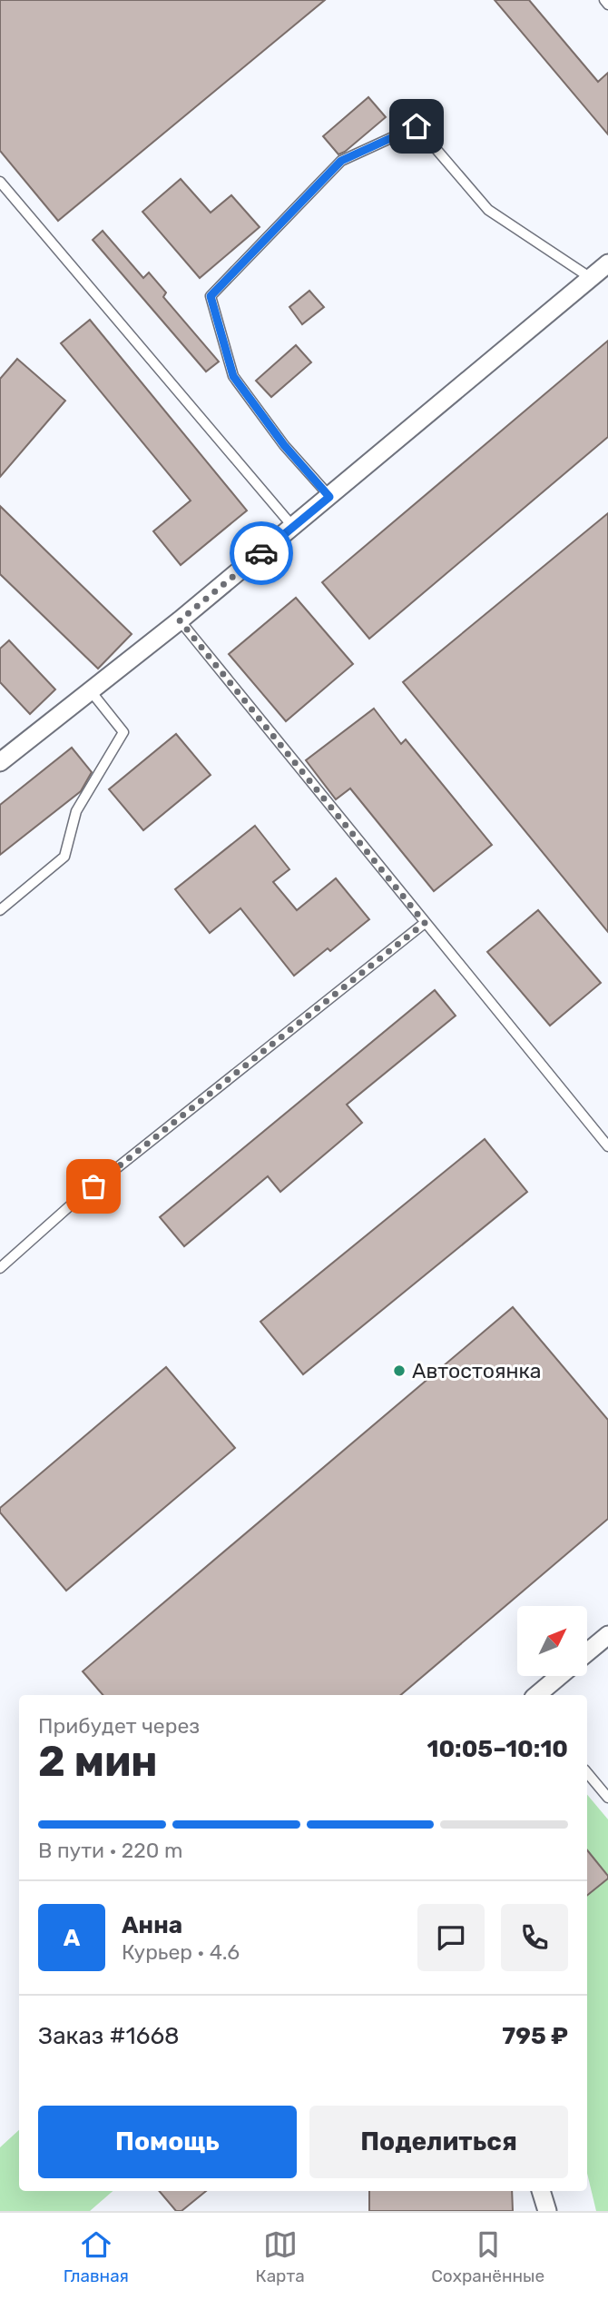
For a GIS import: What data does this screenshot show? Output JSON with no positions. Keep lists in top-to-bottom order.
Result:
{
  "places": ["Автостоянка"],
  "north": "top right",
  "page": {
    "heading": ["2 мин", "Прибудет через", "10:05–10:10"],
    "panel": [
      "Анна",
      "Курьер · 4.6",
      "Заказ #1668",
      "795 ₽"
    ],
    "bar": "В пути · 220 m",
    "round": "А",
    "buttons": ["Помощь", "Поделиться"],
    "tabs": ["Главная", "Карта", "Сохранённые"]
  }
}
